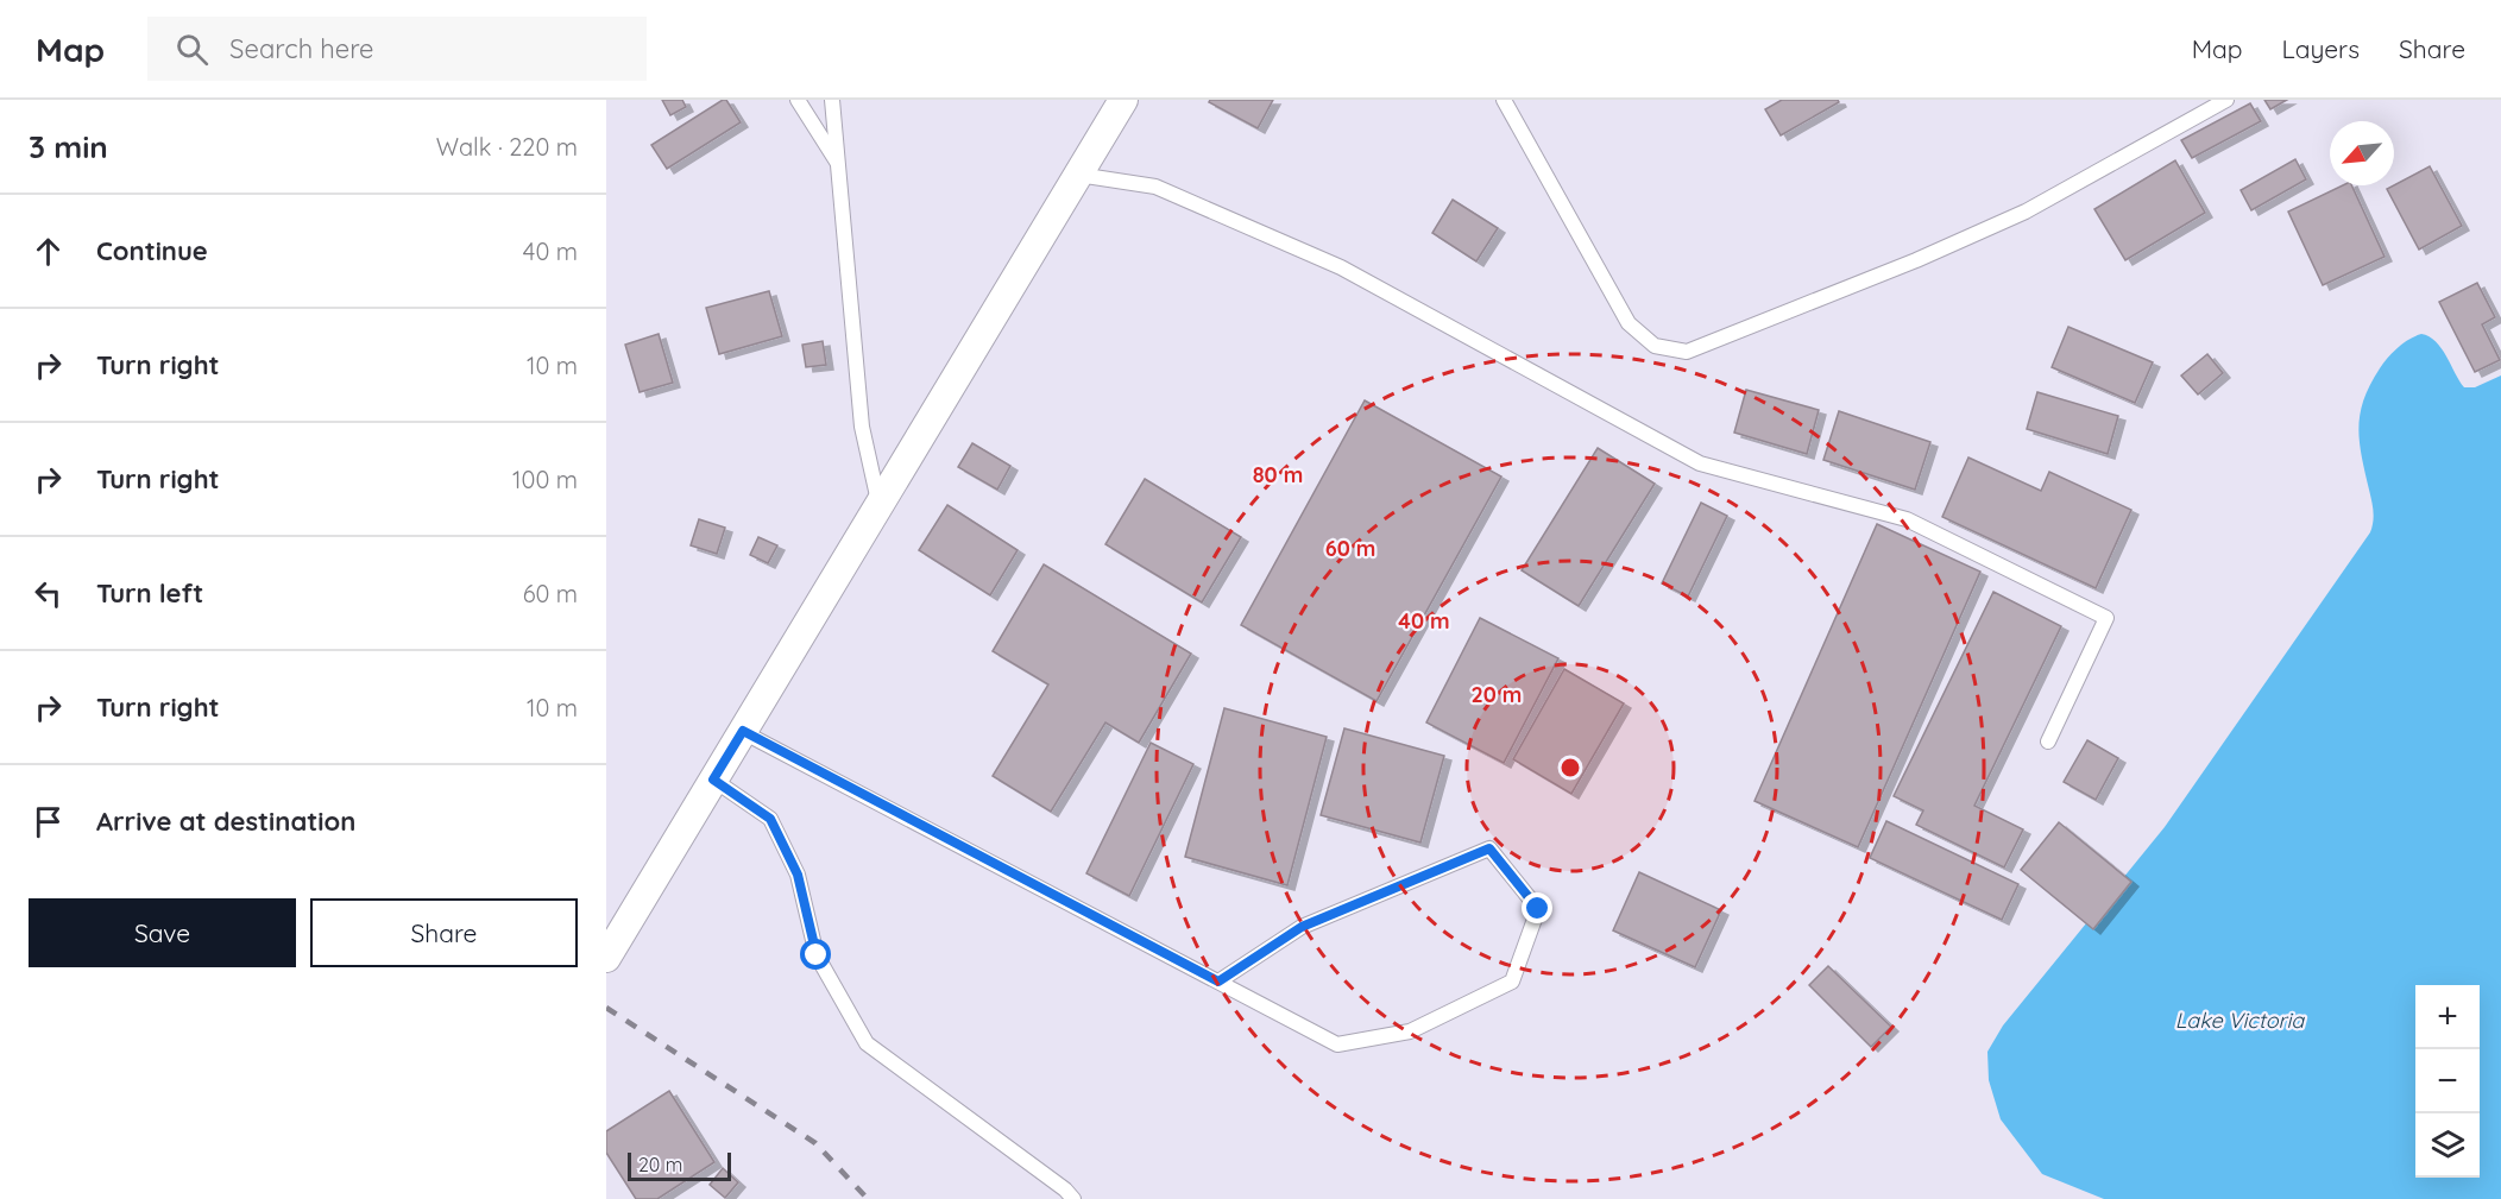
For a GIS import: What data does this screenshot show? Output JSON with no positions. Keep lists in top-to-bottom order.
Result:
{
  "water": ["Lake Victoria"],
  "scale_bar": "20 m",
  "north": "bottom left",
  "page": {
    "header": "Map",
    "search": "Search here",
    "nav": ["Map", "Layers", "Share"],
    "heading": ["3 min", "Walk · 220 m"],
    "list": [
      ["Continue", "40 m"],
      ["Turn right", "10 m"],
      ["Turn right", "100 m"],
      ["Turn left", "60 m"],
      ["Turn right", "10 m"],
      "Arrive at destination"
    ],
    "buttons": ["Save", "Share"],
    "map_buttons": ["+", "−"],
    "scale": "20 m"
  },
  "rings": [
    "80 m",
    "60 m",
    "40 m",
    "20 m"
  ]
}
